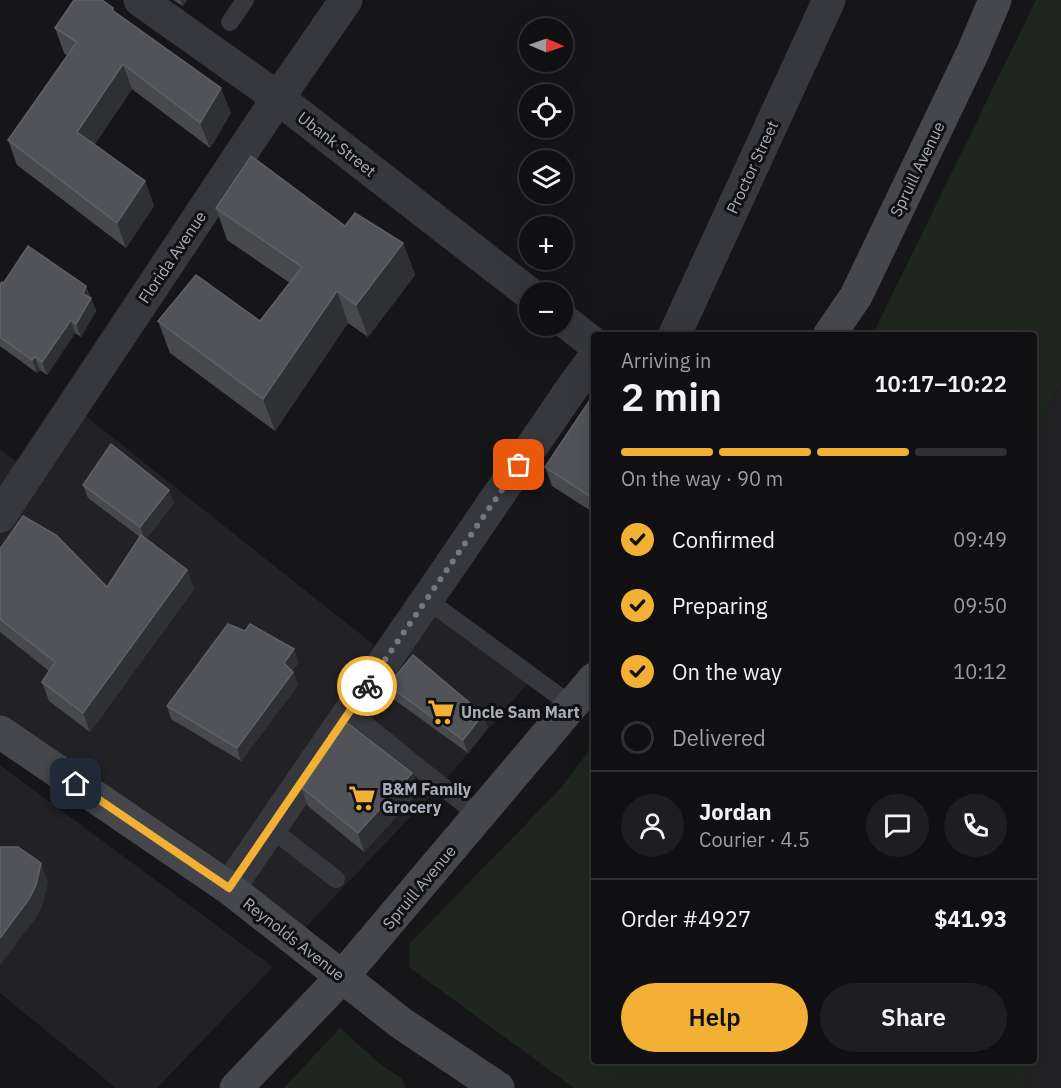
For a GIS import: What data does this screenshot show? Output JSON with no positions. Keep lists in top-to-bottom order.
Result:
{
  "streets": {
    "street": [
      "Ubank Street",
      "Proctor Street",
      "Spruill Avenue",
      "Florida Avenue",
      "Reynolds Avenue"
    ]
  },
  "crossings": [
    ["Ubank Street", "Florida Avenue"],
    ["Spruill Avenue", "Reynolds Avenue"]
  ],
  "places": {
    "supermarket": ["Uncle Sam Mart", "B&M Family Grocery"]
  },
  "north": "right",
  "page": {
    "map_buttons": ["+", "−"],
    "heading": ["2 min", "Arriving in", "10:17–10:22"],
    "panel": [
      "Jordan",
      "Courier · 4.5",
      "Order #4927",
      "$41.93"
    ],
    "bar": "On the way · 90 m",
    "list": [
      ["Confirmed", "09:49"],
      ["Preparing", "09:50"],
      ["On the way", "10:12"],
      "Delivered"
    ],
    "buttons": ["Help", "Share"]
  }
}
